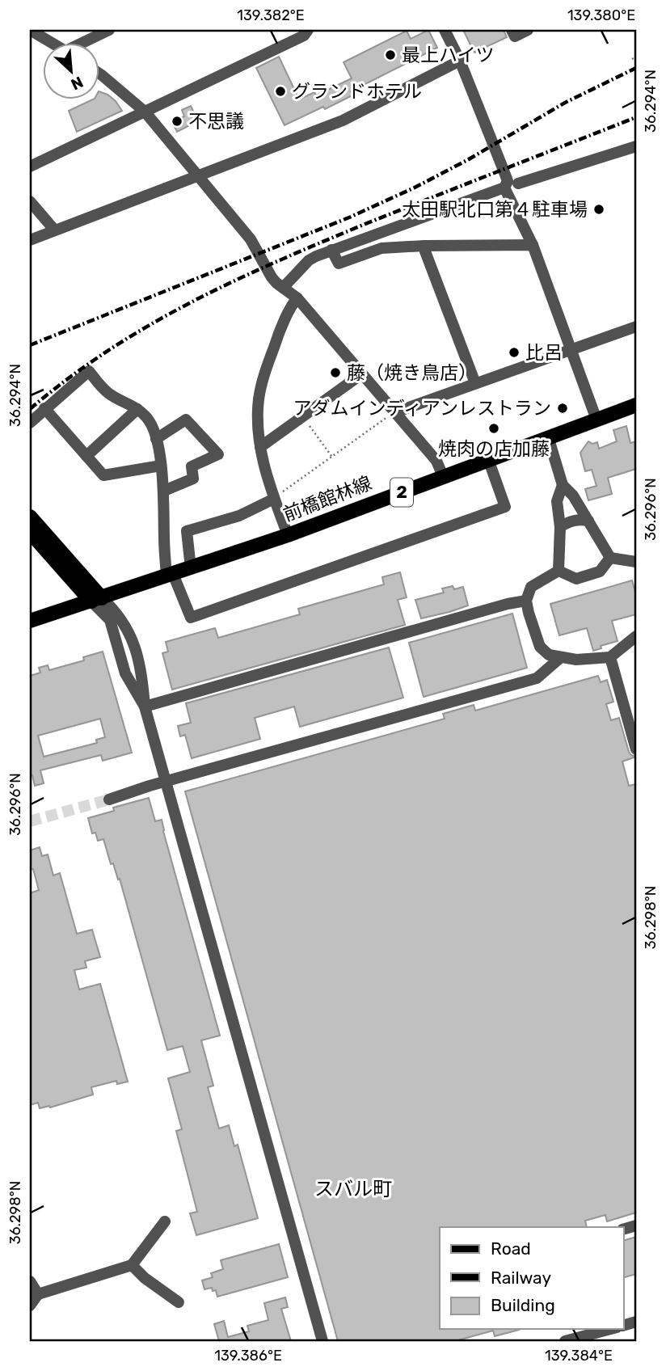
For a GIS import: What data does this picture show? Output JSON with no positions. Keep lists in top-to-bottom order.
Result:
{
  "streets": {
    "main road": ["2", "前橋館林線"]
  },
  "districts": ["スバル町"],
  "places": [
    "最上ハイツ",
    "グランドホテル",
    "不思議",
    "太田駅北口第４駐車場",
    "比呂",
    "藤（焼き鳥店）",
    "アダムインディアンレストラン",
    "焼肉の店加藤"
  ],
  "legend": ["Road", "Railway", "Building"],
  "north": "bottom right",
  "coordinates": [
    "139.382°E",
    "139.380°E",
    "36.294°N",
    "36.296°N",
    "36.298°N",
    "139.386°E",
    "139.384°E"
  ]
}
